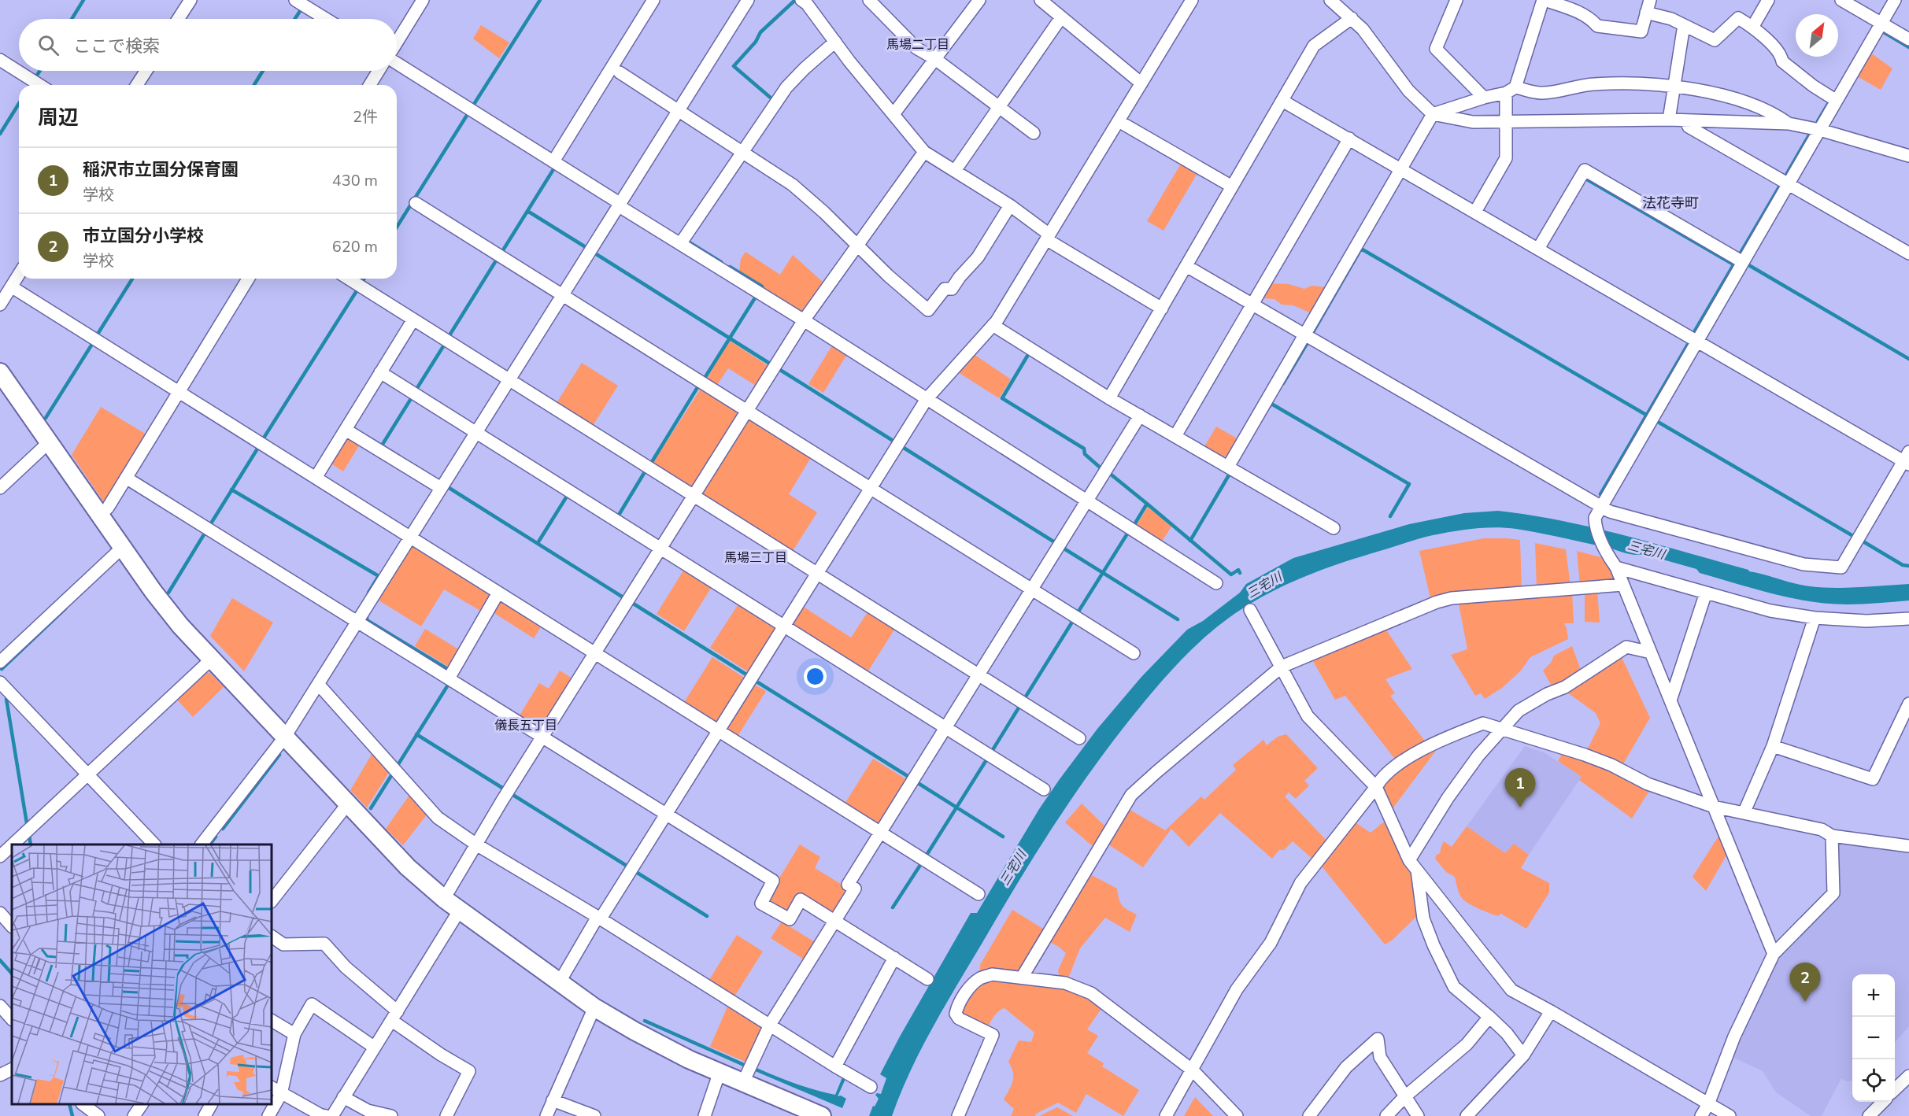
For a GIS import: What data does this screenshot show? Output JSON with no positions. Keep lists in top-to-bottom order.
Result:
{
  "districts": [
    "馬場二丁目",
    "法花寺町",
    "馬場三丁目",
    "儀長五丁目"
  ],
  "water": ["三宅川"],
  "north": "top right",
  "page": {
    "search": "ここで検索",
    "heading": ["周辺", "2件"],
    "list": [
      {
        "mark": "1",
        "name": "稲沢市立国分保育園",
        "note": "学校",
        "value": "430 m"
      },
      {
        "mark": "2",
        "name": "市立国分小学校",
        "note": "学校",
        "value": "620 m"
      }
    ],
    "pins": ["1", "2"],
    "map_buttons": ["+", "−"]
  }
}
